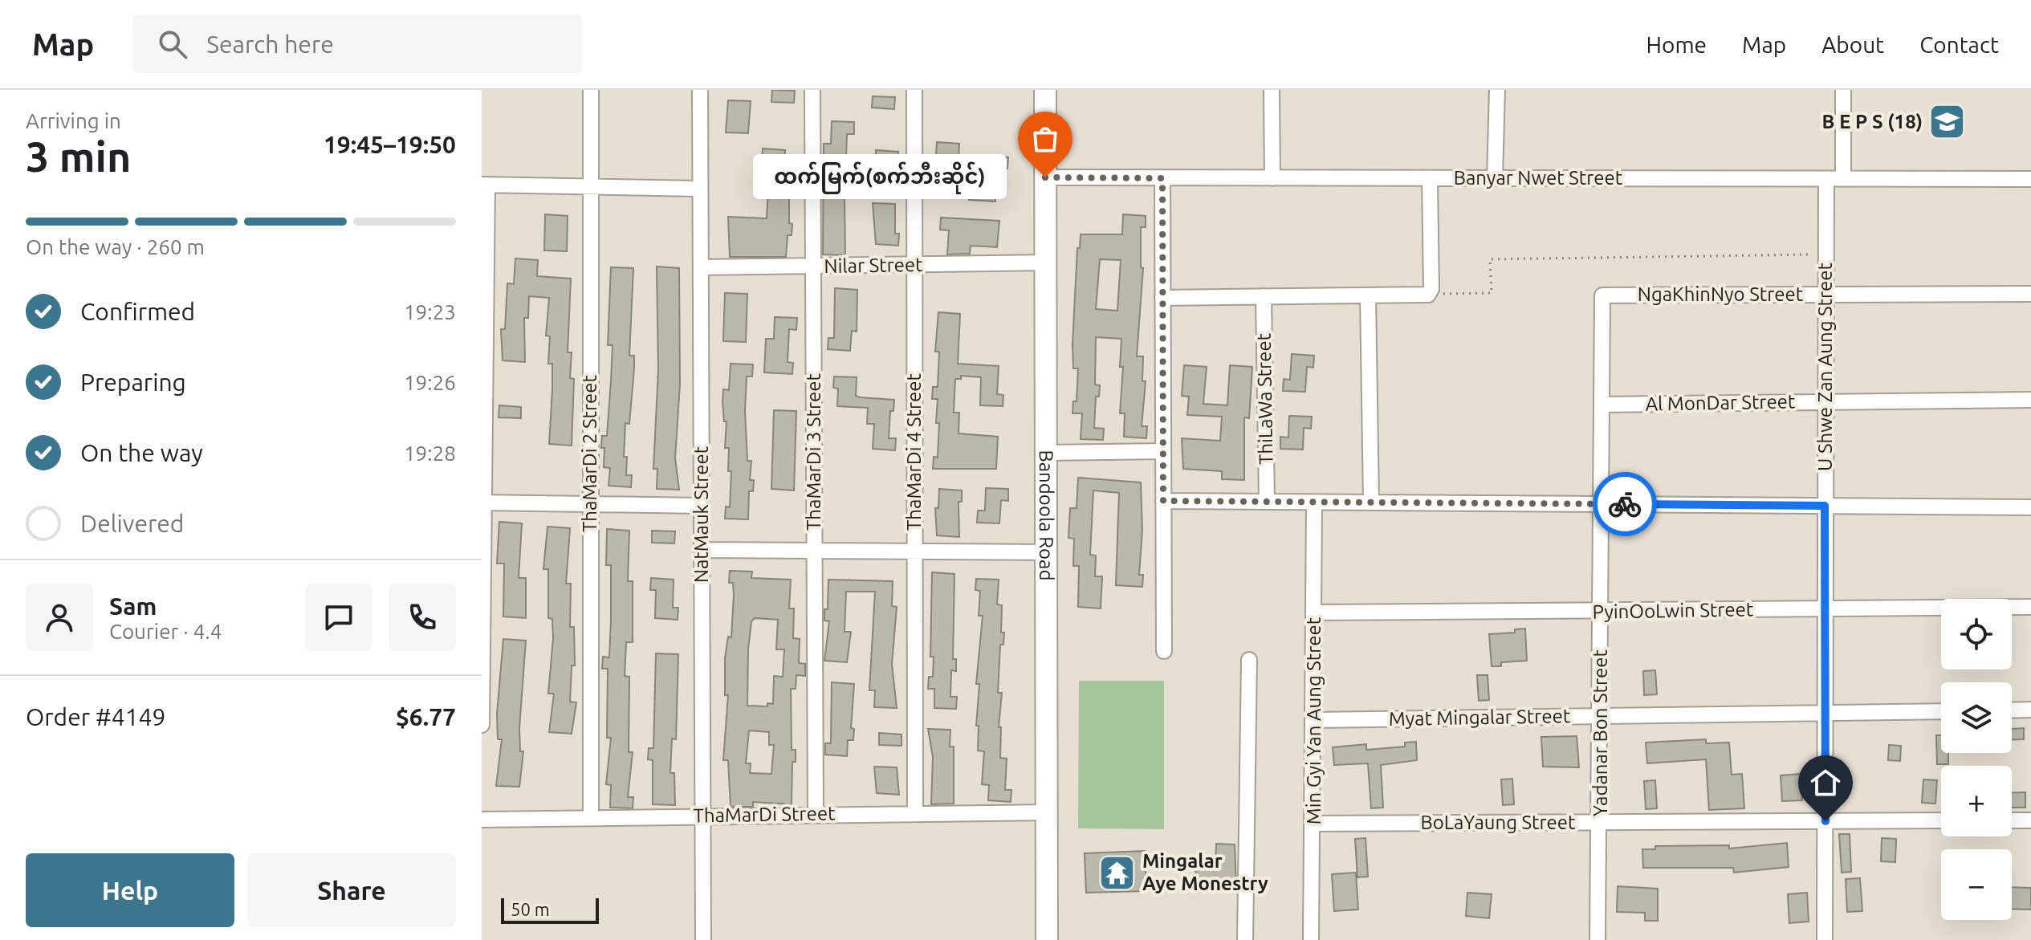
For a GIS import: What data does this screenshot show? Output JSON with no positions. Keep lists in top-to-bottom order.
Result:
{
  "streets": {
    "street": [
      "Banyar Nwet Street",
      "Nilar Street",
      "NgaKhinNyo Street",
      "U Shwe Zan Aung Street",
      "ThiLaWa Street",
      "Al MonDar Street",
      "ThaMarDi 3 Street",
      "ThaMarDi 4 Street",
      "ThaMarDi 2 Street",
      "NatMauk Street",
      "Bandoola Road",
      "PyinOoLwin Street",
      "Myat Mingalar Street",
      "Min Gyi Yan Aung Street",
      "Yadanar Bon Street",
      "ThaMarDi Street",
      "BoLaYaung Street"
    ]
  },
  "crossings": [
    ["Banyar Nwet Street", "U Shwe Zan Aung Street"],
    ["Banyar Nwet Street", "Bandoola Road"],
    ["Nilar Street", "ThaMarDi 3 Street"],
    ["Nilar Street", "ThaMarDi 4 Street"],
    ["Nilar Street", "NatMauk Street"],
    ["Nilar Street", "Bandoola Road"],
    ["NgaKhinNyo Street", "U Shwe Zan Aung Street"],
    ["NgaKhinNyo Street", "Yadanar Bon Street"],
    ["U Shwe Zan Aung Street", "Al MonDar Street"],
    ["U Shwe Zan Aung Street", "PyinOoLwin Street"],
    ["U Shwe Zan Aung Street", "Myat Mingalar Street"],
    ["U Shwe Zan Aung Street", "BoLaYaung Street"],
    ["Al MonDar Street", "Yadanar Bon Street"],
    ["ThaMarDi 3 Street", "ThaMarDi Street"],
    ["ThaMarDi 4 Street", "ThaMarDi Street"],
    ["ThaMarDi 2 Street", "ThaMarDi Street"],
    ["NatMauk Street", "ThaMarDi Street"],
    ["Bandoola Road", "ThaMarDi Street"],
    ["PyinOoLwin Street", "Min Gyi Yan Aung Street"],
    ["PyinOoLwin Street", "Yadanar Bon Street"],
    ["Myat Mingalar Street", "Min Gyi Yan Aung Street"],
    ["Myat Mingalar Street", "Yadanar Bon Street"],
    ["Min Gyi Yan Aung Street", "BoLaYaung Street"],
    ["Yadanar Bon Street", "BoLaYaung Street"]
  ],
  "places": {
    "school or university": ["B E P S (18)"],
    "other": ["ထက်မြက်(စက်ဘီးဆိုင်)"],
    "temple": ["Mingalar Aye Monestry"]
  },
  "scale_bar": "50 m",
  "page": {
    "header": "Map",
    "search": "Search here",
    "nav": [
      "Home",
      "Map",
      "About",
      "Contact"
    ],
    "heading": ["3 min", "Arriving in", "19:45–19:50"],
    "panel": [
      "Sam",
      "Courier · 4.4",
      "Order #4149",
      "$6.77"
    ],
    "bubble": "ထက်မြက်(စက်ဘီးဆိုင်)",
    "bar": "On the way · 260 m",
    "list": [
      ["Confirmed", "19:23"],
      ["Preparing", "19:26"],
      ["On the way", "19:28"],
      "Delivered"
    ],
    "map_buttons": ["+", "−"],
    "buttons": ["Help", "Share"],
    "scale": "50 m"
  }
}
